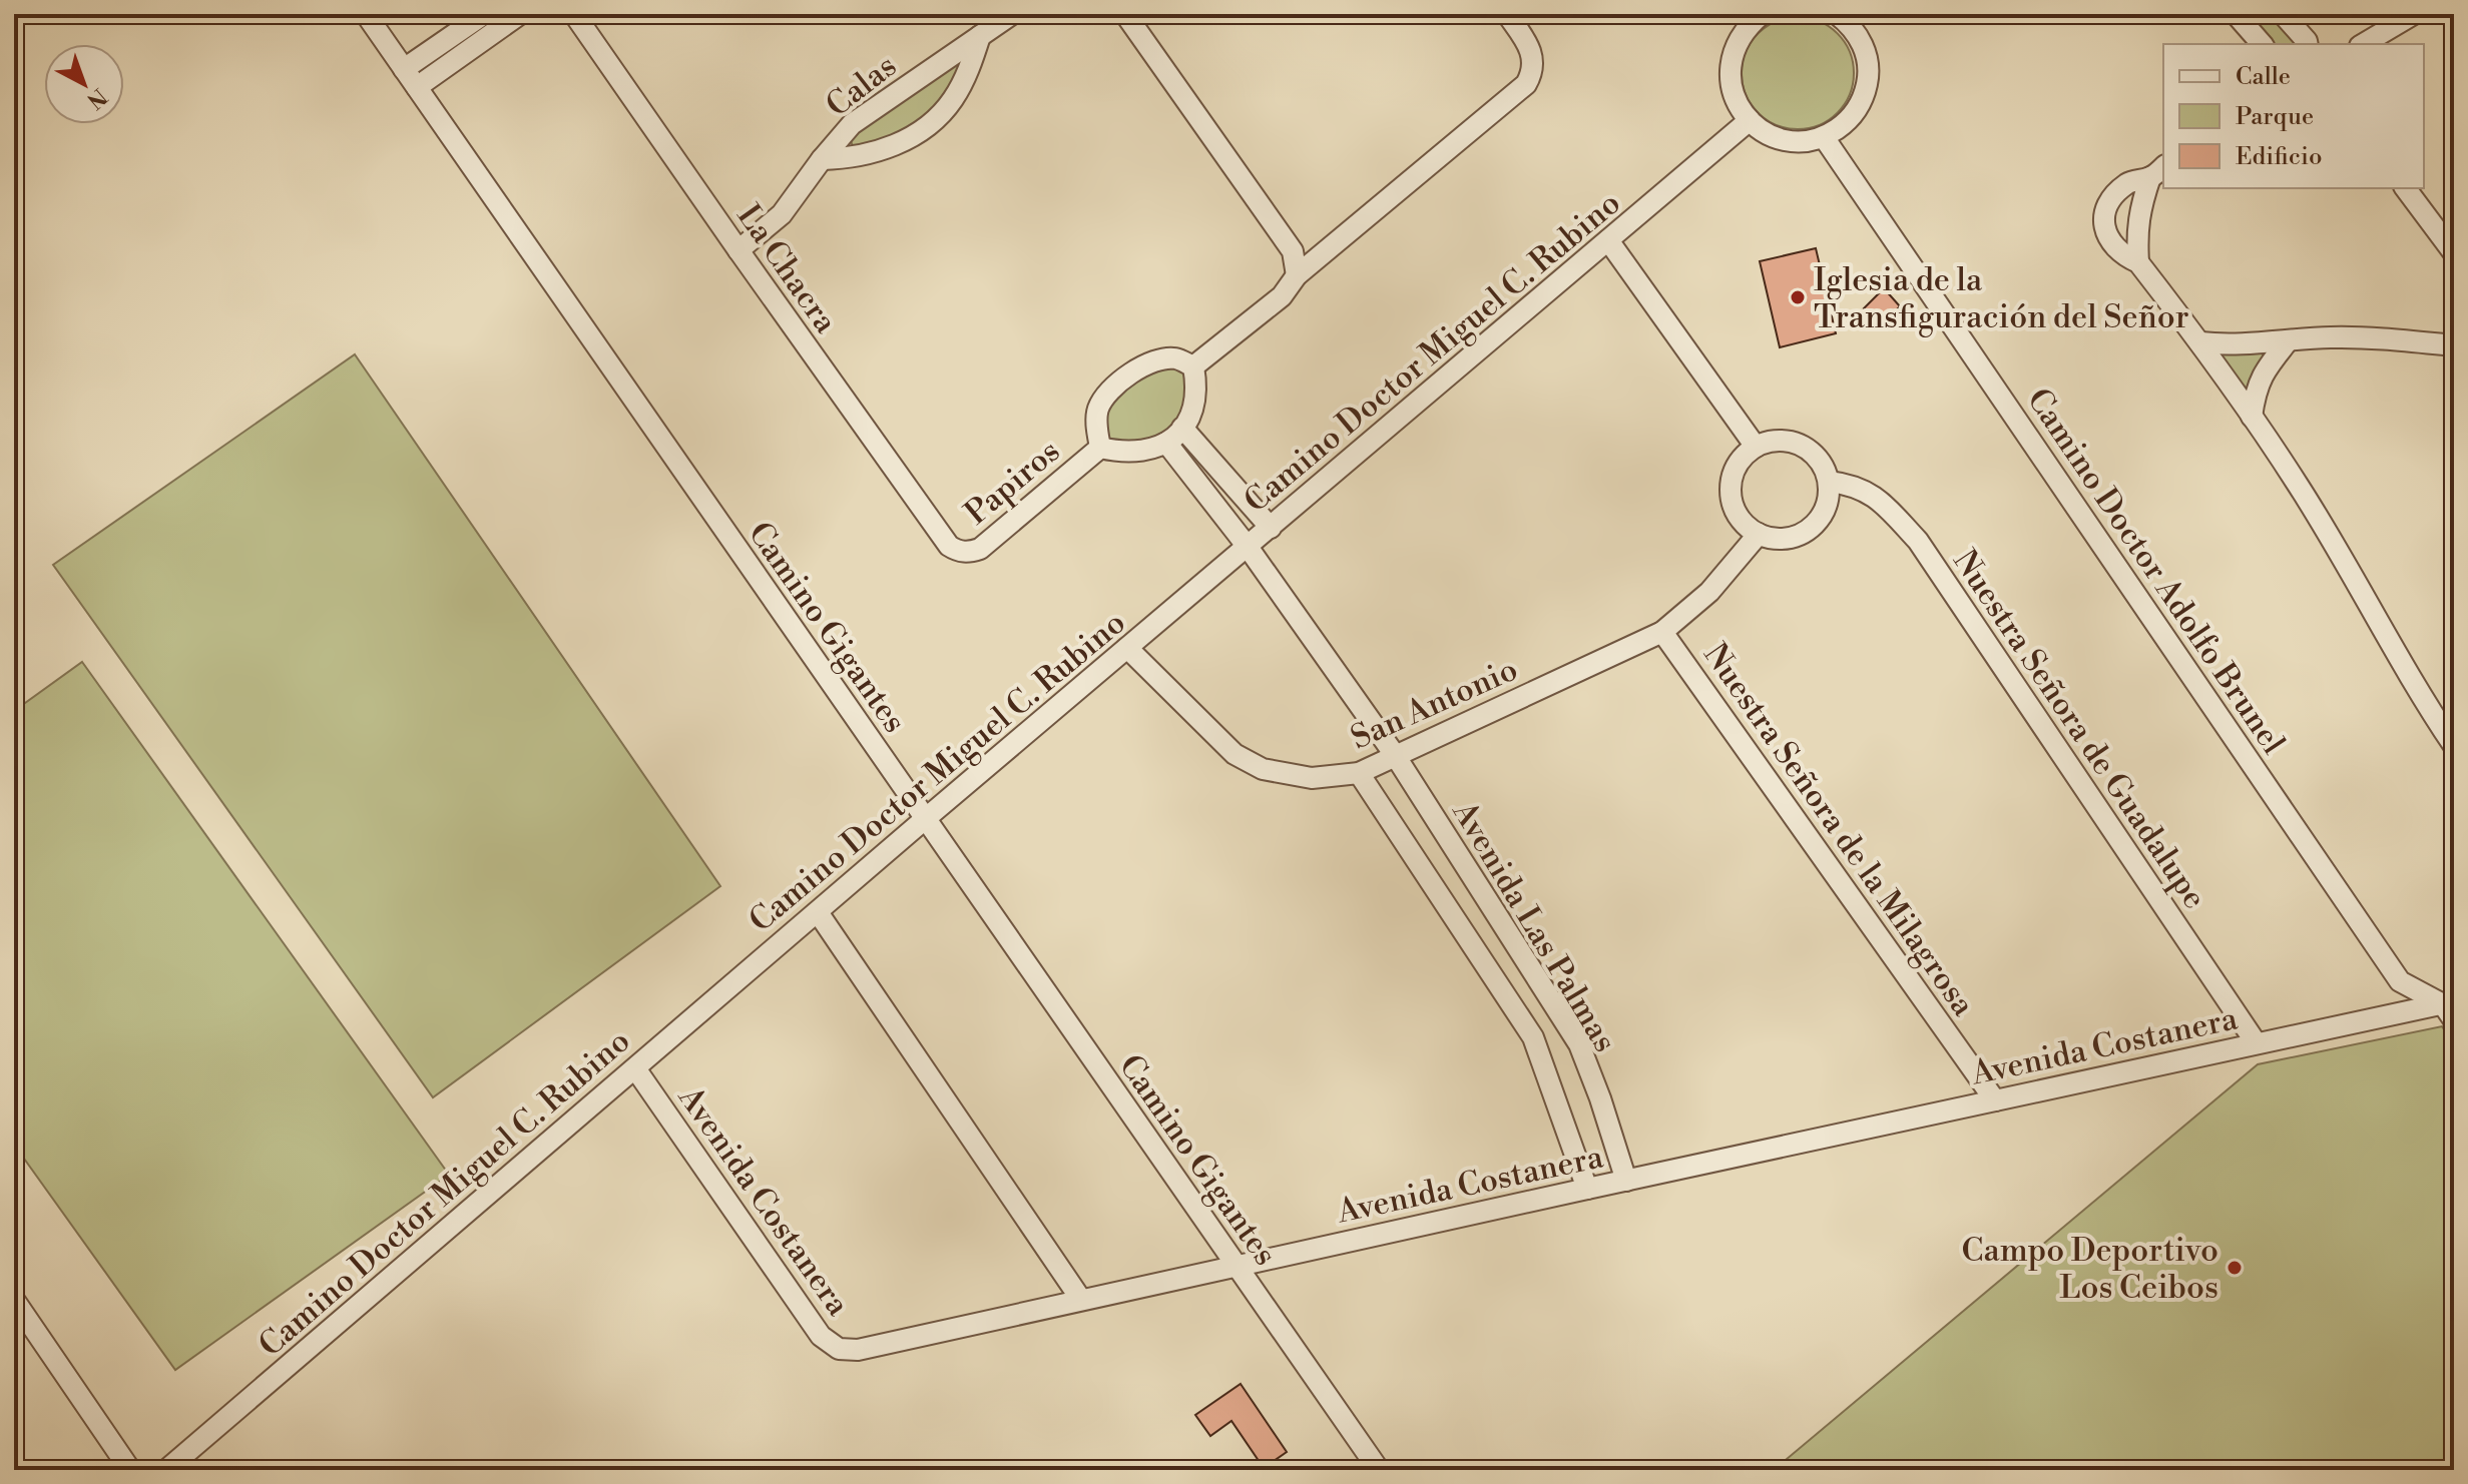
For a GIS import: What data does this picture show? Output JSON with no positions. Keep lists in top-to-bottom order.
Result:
{
  "streets": {
    "street": [
      "Calas",
      "La Chacra",
      "Camino Doctor Miguel C. Rubino",
      "Papiros",
      "Camino Doctor Adolfo Brunel",
      "Camino Gigantes",
      "San Antonio",
      "Nuestra Señora de Guadalupe",
      "Nuestra Señora de la Milagrosa",
      "Avenida Las Palmas",
      "Avenida Costanera"
    ]
  },
  "crossings": [
    ["Calas", "La Chacra"],
    ["La Chacra", "Papiros"],
    ["Camino Doctor Miguel C. Rubino", "Camino Gigantes"],
    ["Camino Doctor Miguel C. Rubino", "San Antonio"],
    ["Camino Doctor Miguel C. Rubino", "Avenida Las Palmas"],
    ["Camino Doctor Miguel C. Rubino", "Avenida Costanera"],
    ["Camino Doctor Adolfo Brunel", "Avenida Costanera"],
    ["Camino Gigantes", "Avenida Costanera"],
    ["San Antonio", "Nuestra Señora de Guadalupe"],
    ["San Antonio", "Nuestra Señora de la Milagrosa"],
    ["San Antonio", "Avenida Las Palmas"],
    ["Nuestra Señora de Guadalupe", "Avenida Costanera"],
    ["Nuestra Señora de la Milagrosa", "Avenida Costanera"],
    ["Avenida Las Palmas", "Avenida Costanera"]
  ],
  "places": ["Iglesia de la Transfiguración del Señor", "Campo Deportivo Los Ceibos"],
  "legend": ["Calle", "Parque", "Edificio"],
  "north": "bottom right"
}
